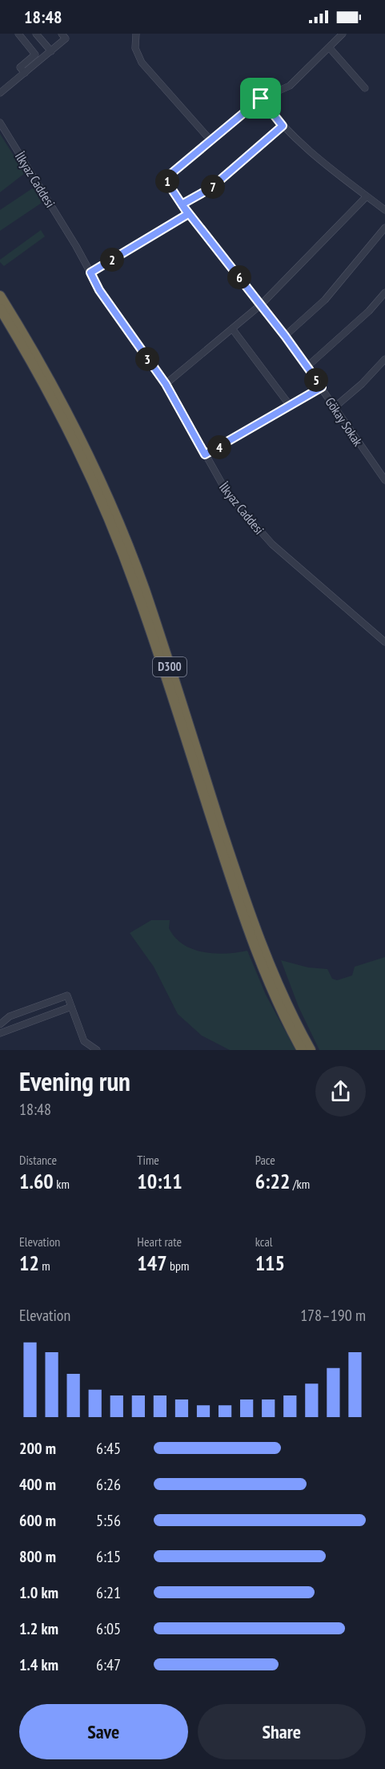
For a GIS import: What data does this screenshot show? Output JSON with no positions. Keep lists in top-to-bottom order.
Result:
{
  "streets": {
    "highway": ["D300"],
    "street": ["İlkyaz Caddesi", "Gökay Sokak"]
  },
  "page": {
    "status": "18:48",
    "pins": [
      "1",
      "7",
      "2",
      "6",
      "3",
      "5",
      "4"
    ],
    "heading": ["Evening run", "18:48"],
    "stats": [
      ["Distance", "1.60 km"],
      ["Time", "10:11"],
      ["Pace", "6:22 /km"],
      ["Elevation", "12 m"],
      ["Heart rate", "147 bpm"],
      ["kcal", "115"]
    ],
    "chart": ["Elevation", "178–190 m"],
    "list": [
      {
        "name": "200 m",
        "note": "6:45"
      },
      {
        "name": "400 m",
        "note": "6:26"
      },
      {
        "name": "600 m",
        "note": "5:56"
      },
      {
        "name": "800 m",
        "note": "6:15"
      },
      {
        "name": "1.0 km",
        "note": "6:21"
      },
      {
        "name": "1.2 km",
        "note": "6:05"
      },
      {
        "name": "1.4 km",
        "note": "6:47"
      }
    ],
    "buttons": ["Save", "Share"]
  }
}
